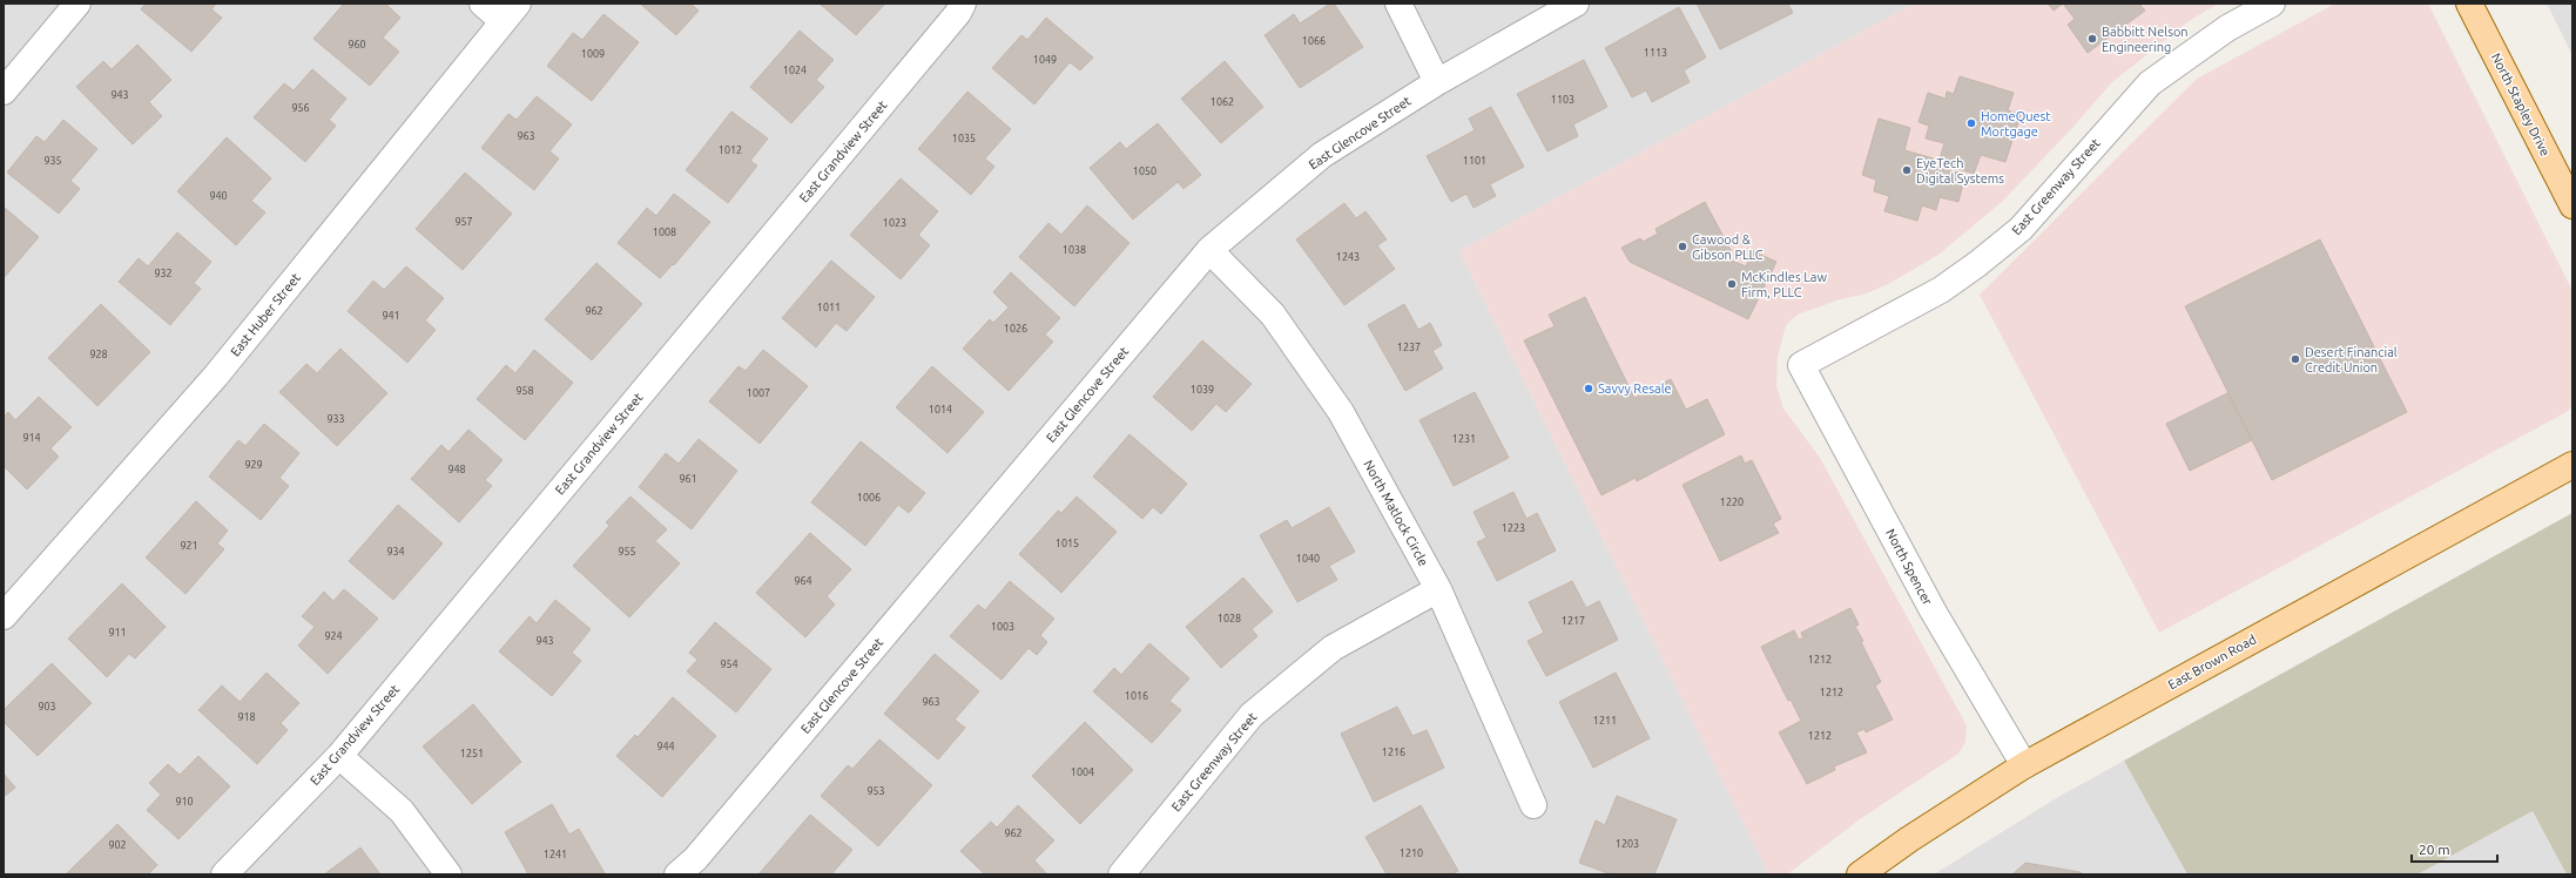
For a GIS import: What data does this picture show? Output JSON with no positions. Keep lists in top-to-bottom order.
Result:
{
  "streets": {
    "main road": ["North Stapley Drive", "East Brown Road"],
    "street": [
      "East Glencove Street",
      "East Grandview Street",
      "East Greenway Street",
      "East Huber Street",
      "North Matlock Circle",
      "North Spencer"
    ]
  },
  "crossings": [
    ["East Glencove Street", "North Matlock Circle"],
    ["East Greenway Street", "North Matlock Circle"],
    ["East Greenway Street", "North Spencer"],
    ["North Spencer", "East Brown Road"]
  ],
  "places": [
    "Babbitt Nelson Engineering",
    "HomeQuest Mortgage",
    "EyeTech Digital Systems",
    "Cawood & Gibson PLLC",
    "McKindles Law Firm, PLLC",
    "Desert Financial Credit Union",
    "Savvy Resale"
  ],
  "house_numbers": [
    "1066",
    "960",
    "1113",
    "1009",
    "1049",
    "1024",
    "943",
    "1103",
    "1062",
    "956",
    "963",
    "1035",
    "1012",
    "935",
    "1101",
    "1050",
    "940",
    "957",
    "1023",
    "1008",
    "1038",
    "1243",
    "932",
    "1011",
    "962",
    "941",
    "1026",
    "1237",
    "928",
    "1039",
    "958",
    "1007",
    "1014",
    "933",
    "914",
    "1231",
    "929",
    "948",
    "961",
    "1006",
    "1220",
    "1223",
    "1015",
    "921",
    "934",
    "955",
    "1040",
    "964",
    "1028",
    "1217",
    "1003",
    "911",
    "924",
    "943",
    "1212",
    "954",
    "1212",
    "1016",
    "963",
    "903",
    "918",
    "1211",
    "1212",
    "944",
    "1216",
    "1251",
    "1004",
    "953",
    "910",
    "962",
    "1203",
    "902",
    "1210",
    "1241"
  ],
  "scale_bar": "20 m"
}
